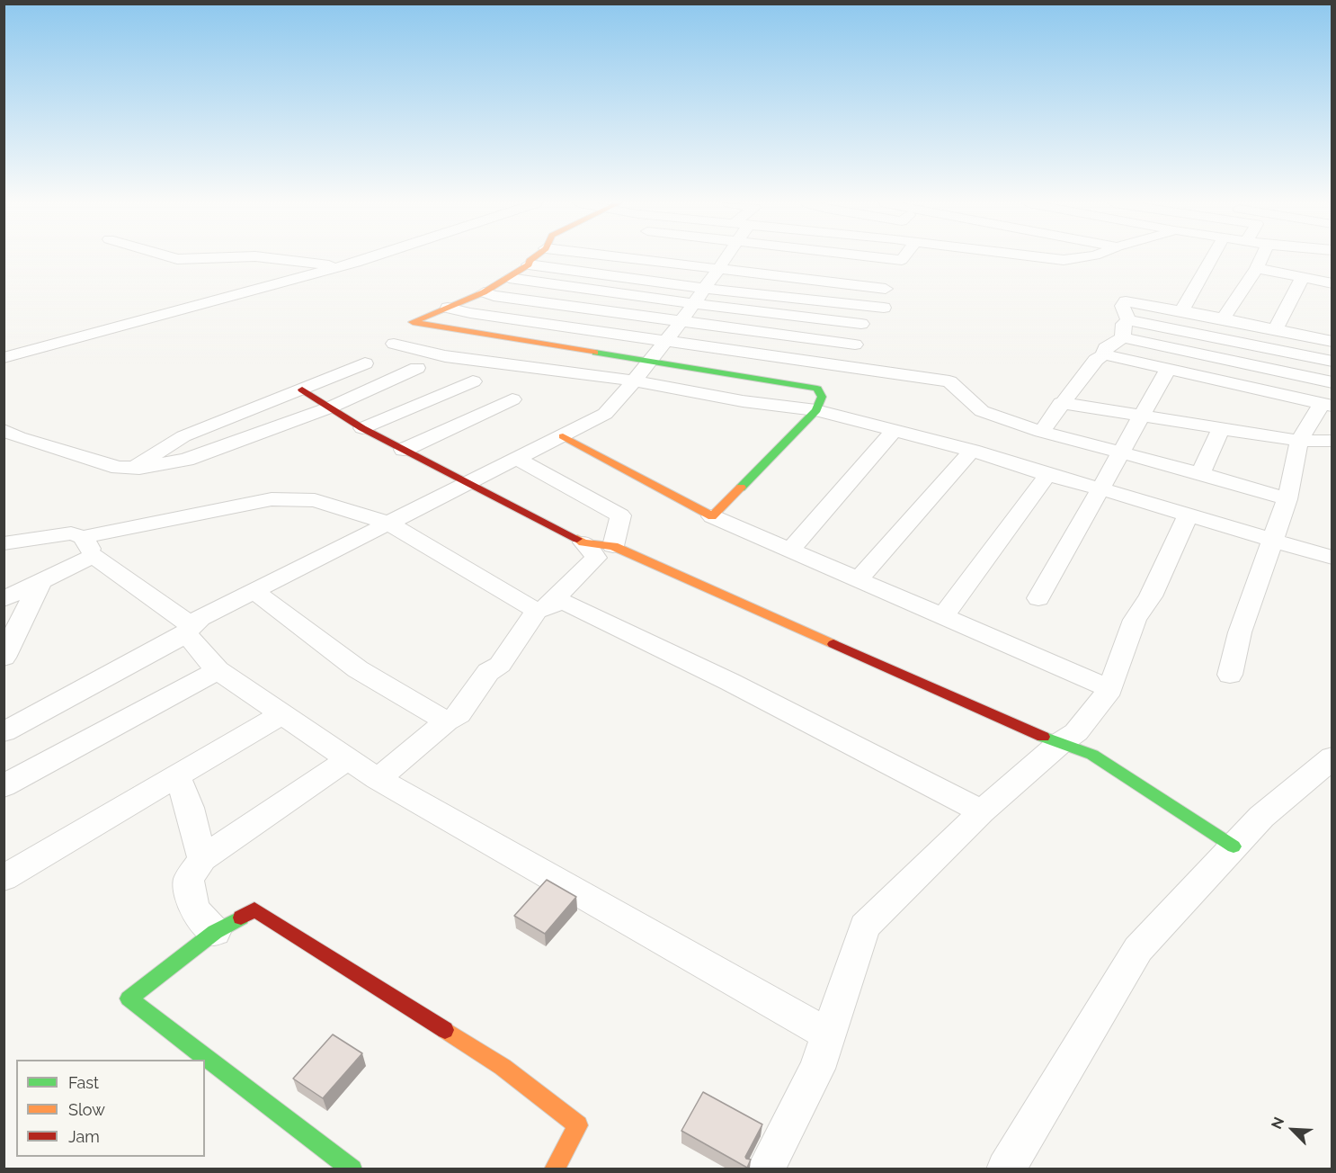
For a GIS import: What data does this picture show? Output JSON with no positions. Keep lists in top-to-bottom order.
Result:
{
  "legend": ["Fast", "Slow", "Jam"],
  "north": "top left"
}
